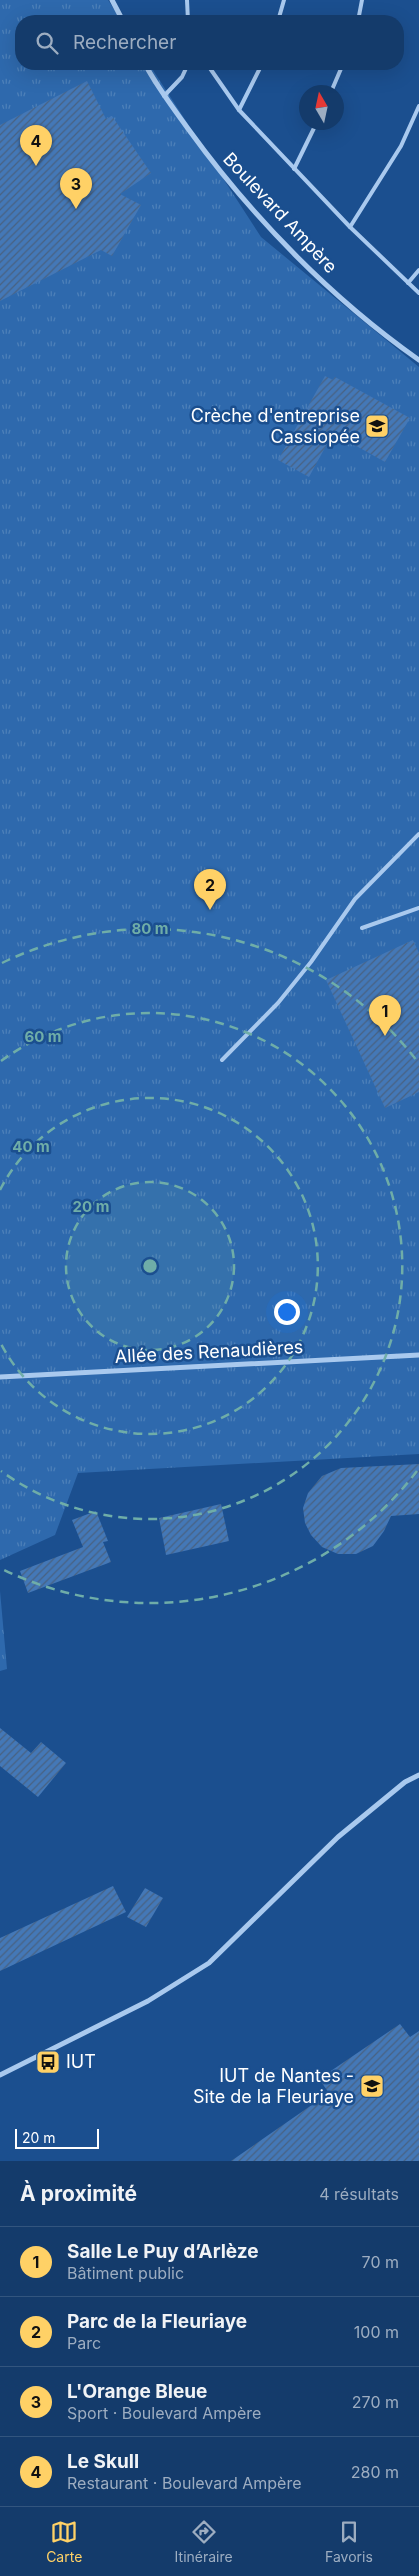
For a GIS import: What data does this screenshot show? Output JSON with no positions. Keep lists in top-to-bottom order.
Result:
{
  "streets": {
    "street": ["Boulevard Ampère", "Allée des Renaudières"]
  },
  "places": {
    "school or university": ["Crèche d'entreprise Cassiopée", "IUT de Nantes - Site de la Fleuriaye"],
    "bus stop": ["IUT"]
  },
  "scale_bar": "20 m",
  "north": "top",
  "page": {
    "search": "Rechercher",
    "pins": [
      "4",
      "3",
      "2",
      "1"
    ],
    "scale": "20 m",
    "heading": ["À proximité", "4 résultats"],
    "list": [
      {
        "mark": "1",
        "name": "Salle Le Puy d’Arlèze",
        "note": "Bâtiment public",
        "value": "70 m"
      },
      {
        "mark": "2",
        "name": "Parc de la Fleuriaye",
        "note": "Parc",
        "value": "100 m"
      },
      {
        "mark": "3",
        "name": "L'Orange Bleue",
        "note": "Sport · Boulevard Ampère",
        "value": "270 m"
      },
      {
        "mark": "4",
        "name": "Le Skull",
        "note": "Restaurant · Boulevard Ampère",
        "value": "280 m"
      }
    ],
    "nav": ["Carte", "Itinéraire", "Favoris"]
  },
  "rings": [
    "80 m",
    "60 m",
    "40 m",
    "20 m"
  ]
}
